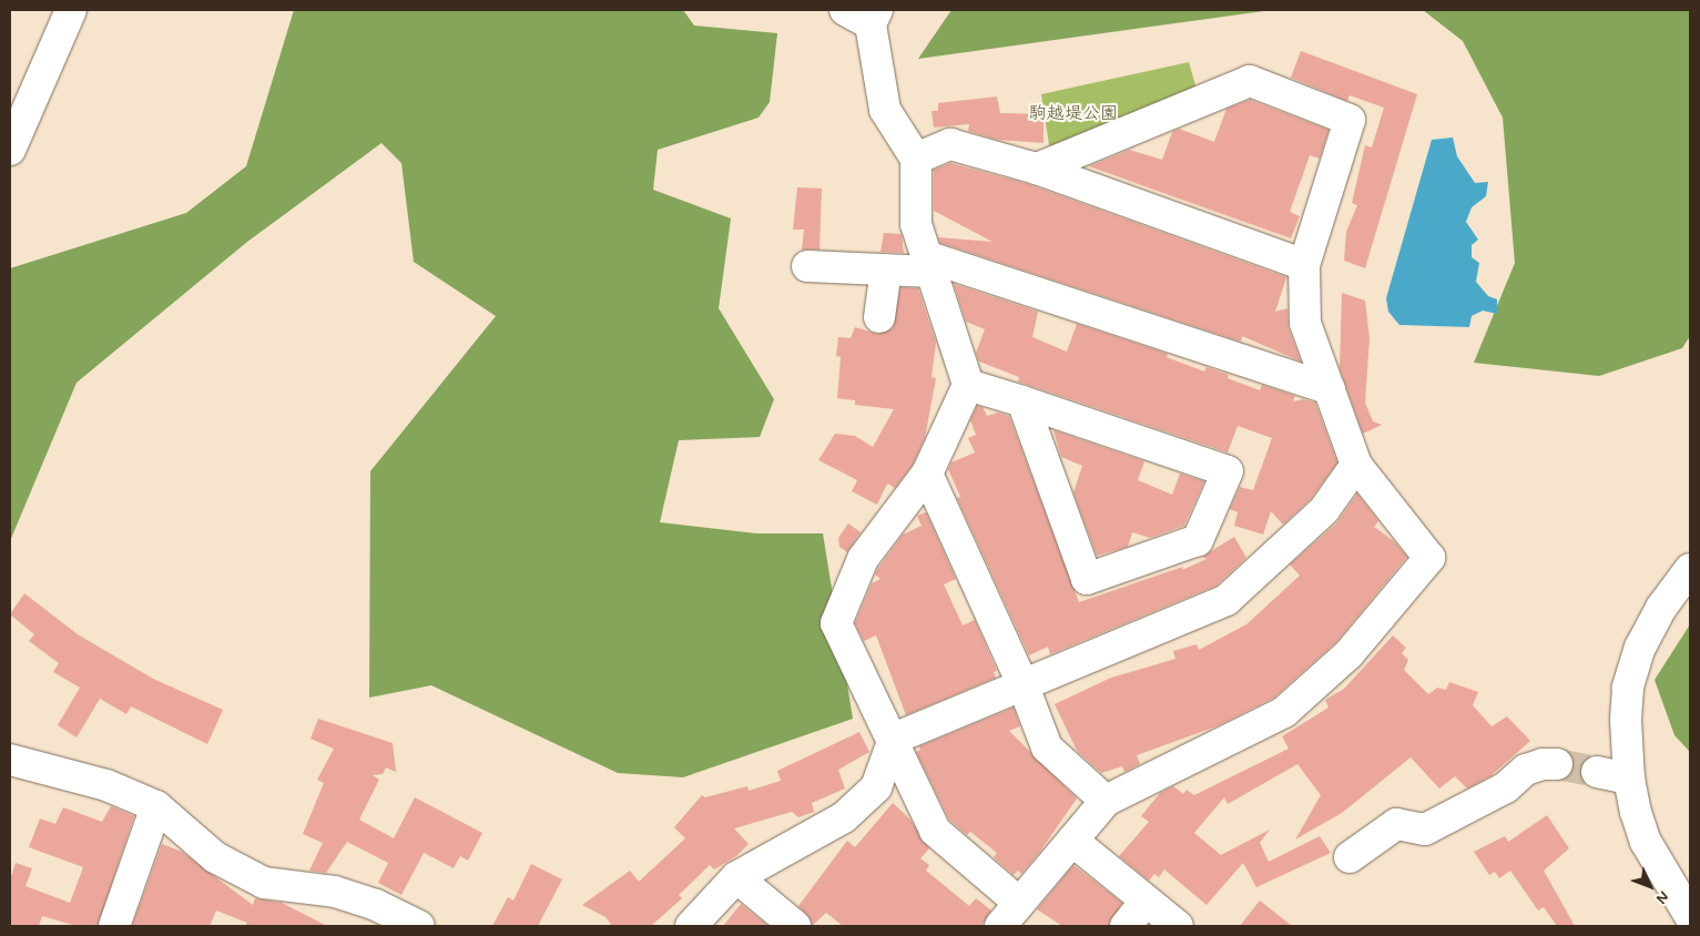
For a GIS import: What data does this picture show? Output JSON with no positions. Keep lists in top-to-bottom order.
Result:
{
  "parks": ["駒越堤公園"],
  "north": "bottom right"
}
